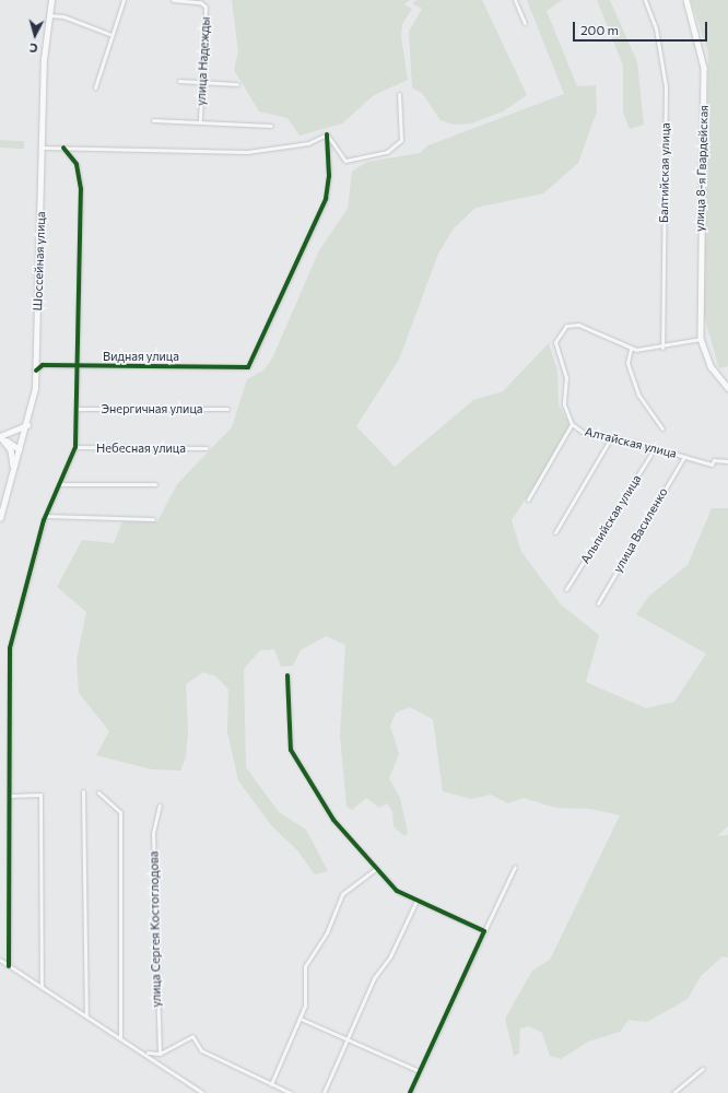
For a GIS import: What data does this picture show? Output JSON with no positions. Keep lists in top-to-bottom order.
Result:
{
  "streets": {
    "street": [
      "улица Надежды",
      "улица 8-я Гвардейская",
      "Балтийская улица",
      "Шоссейная улица",
      "Видная улица",
      "Энергичная улица",
      "Алтайская улица",
      "Небесная улица",
      "Альпийская улица",
      "улица Василенко",
      "улица Сергея Костоглодова"
    ]
  },
  "crossings": [
    ["Шоссейная улица", "Видная улица"],
    ["Алтайская улица", "Альпийская улица"],
    ["Алтайская улица", "улица Василенко"]
  ],
  "scale_bar": "200 m",
  "north": "bottom"
}
